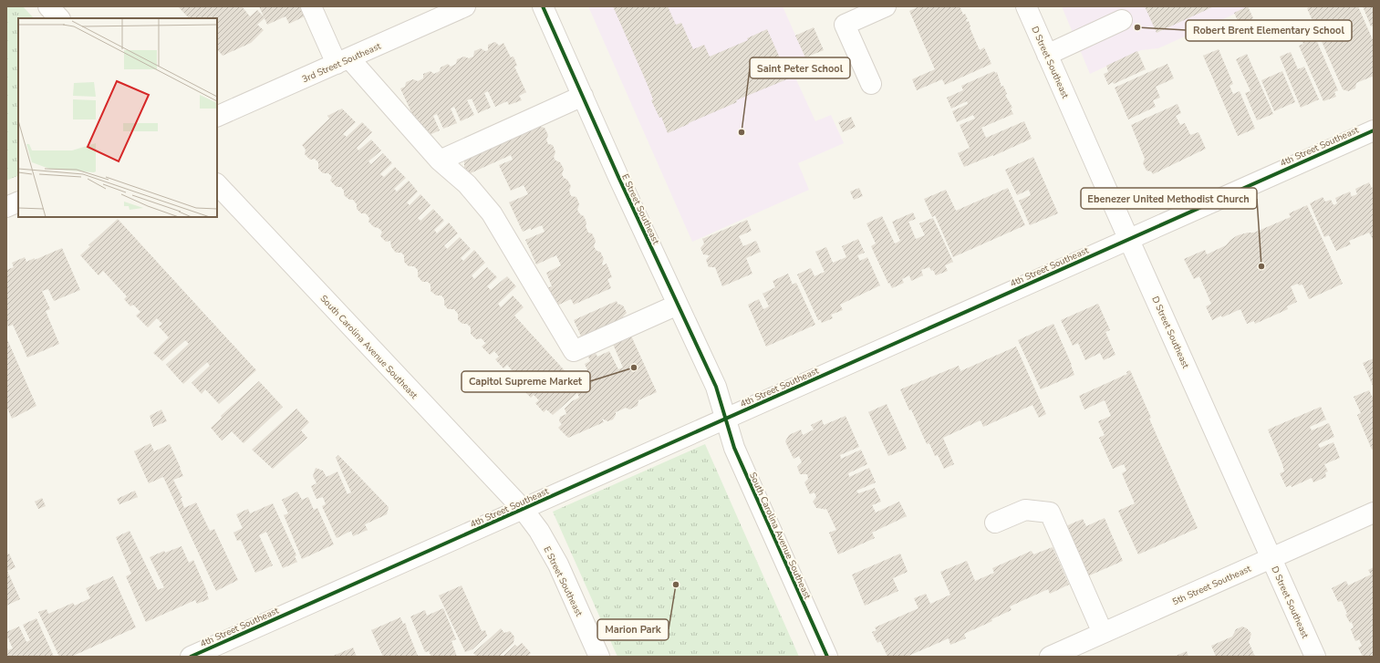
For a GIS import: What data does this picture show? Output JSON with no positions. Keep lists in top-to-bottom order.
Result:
{
  "streets": {
    "street": [
      "3rd Street Southeast",
      "D Street Southeast",
      "4th Street Southeast",
      "E Street Southeast",
      "South Carolina Avenue Southeast",
      "5th Street Southeast"
    ]
  },
  "crossings": [
    ["D Street Southeast", "4th Street Southeast"],
    ["D Street Southeast", "5th Street Southeast"],
    ["4th Street Southeast", "E Street Southeast"],
    ["4th Street Southeast", "South Carolina Avenue Southeast"],
    ["E Street Southeast", "South Carolina Avenue Southeast"]
  ],
  "places": [
    "Robert Brent Elementary School",
    "Saint Peter School",
    "Ebenezer United Methodist Church",
    "Capitol Supreme Market",
    "Marion Park"
  ]
}
